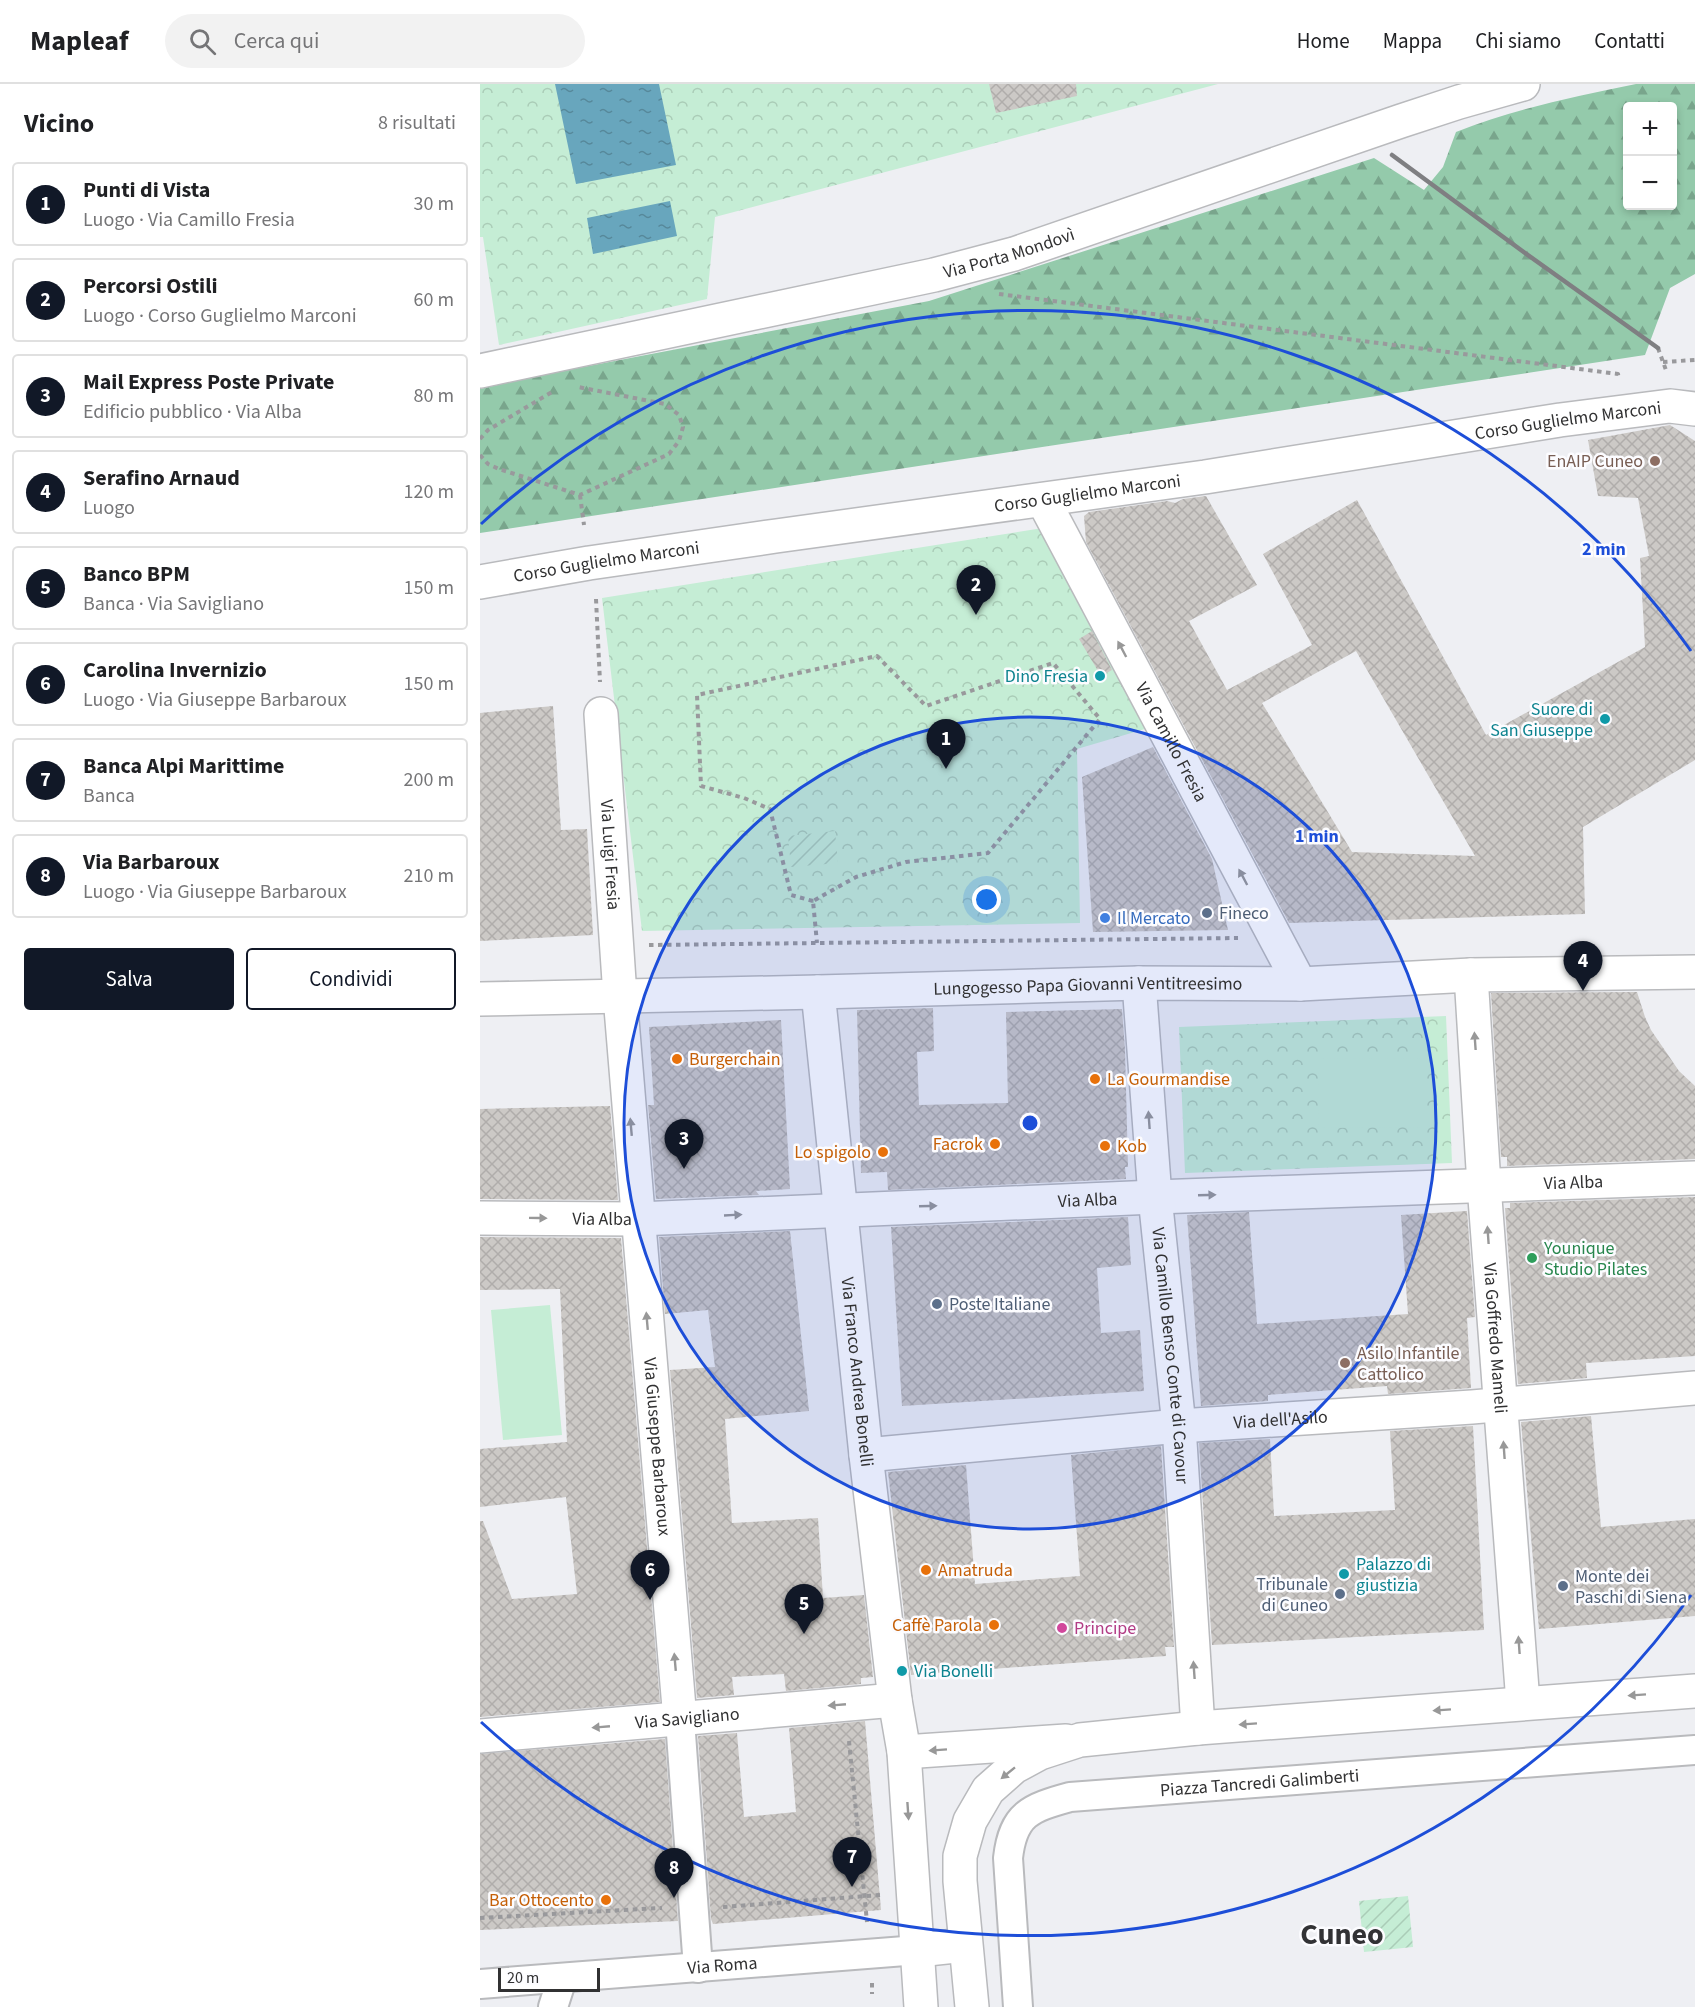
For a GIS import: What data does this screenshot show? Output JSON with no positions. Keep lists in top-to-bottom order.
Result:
{
  "streets": {
    "street": [
      "Via Porta Mondovì",
      "Corso Guglielmo Marconi",
      "Via Camillo Fresia",
      "Via Luigi Fresia",
      "Lungogesso Papa Giovanni Ventitreesimo",
      "Via Alba",
      "Via Goffredo Mameli",
      "Via Camillo Benso Conte di Cavour",
      "Via Franco Andrea Bonelli",
      "Via dell'Asilo",
      "Via Giuseppe Barbaroux",
      "Via Savigliano",
      "Piazza Tancredi Galimberti",
      "Via Roma"
    ]
  },
  "crossings": [
    ["Corso Guglielmo Marconi", "Via Camillo Fresia"],
    ["Via Camillo Fresia", "Lungogesso Papa Giovanni Ventitreesimo"],
    ["Via Luigi Fresia", "Lungogesso Papa Giovanni Ventitreesimo"],
    ["Via Luigi Fresia", "Via Giuseppe Barbaroux"],
    ["Lungogesso Papa Giovanni Ventitreesimo", "Via Goffredo Mameli"],
    ["Lungogesso Papa Giovanni Ventitreesimo", "Via Camillo Benso Conte di Cavour"],
    ["Lungogesso Papa Giovanni Ventitreesimo", "Via Franco Andrea Bonelli"],
    ["Lungogesso Papa Giovanni Ventitreesimo", "Via Giuseppe Barbaroux"],
    ["Via Alba", "Via Goffredo Mameli"],
    ["Via Alba", "Via Camillo Benso Conte di Cavour"],
    ["Via Alba", "Via Franco Andrea Bonelli"],
    ["Via Alba", "Via Giuseppe Barbaroux"],
    ["Via Goffredo Mameli", "Via dell'Asilo"],
    ["Via Camillo Benso Conte di Cavour", "Via dell'Asilo"],
    ["Via Franco Andrea Bonelli", "Via dell'Asilo"],
    ["Via Franco Andrea Bonelli", "Via Savigliano"],
    ["Via Giuseppe Barbaroux", "Via Savigliano"],
    ["Via Giuseppe Barbaroux", "Via Roma"]
  ],
  "one_way": [
    "Via Camillo Fresia",
    "Via Alba",
    "Via Goffredo Mameli",
    "Via Camillo Benso Conte di Cavour",
    "Via Giuseppe Barbaroux",
    "Via Savigliano"
  ],
  "districts": ["Cuneo"],
  "places": [
    "EnAIP Cuneo",
    "Dino Fresia",
    "Suore di San Giuseppe",
    "Fineco",
    "Il Mercato",
    "Burgerchain",
    "La Gourmandise",
    "Facrok",
    "Kob",
    "Lo spigolo",
    "Younique Studio Pilates",
    "Poste Italiane",
    "Asilo Infantile Cattolico",
    "Amatruda",
    "Palazzo di giustizia",
    "Monte dei Paschi di Siena",
    "Tribunale di Cuneo",
    "Caffè Parola",
    "Principe",
    "Via Bonelli",
    "Bar Ottocento"
  ],
  "scale_bar": "20 m",
  "page": {
    "header": "Mapleaf",
    "search": "Cerca qui",
    "nav": [
      "Home",
      "Mappa",
      "Chi siamo",
      "Contatti"
    ],
    "heading": ["Vicino", "8 risultati"],
    "map_buttons": ["+", "−"],
    "list": [
      {
        "mark": "1",
        "name": "Punti di Vista",
        "note": "Luogo · Via Camillo Fresia",
        "value": "30 m"
      },
      {
        "mark": "2",
        "name": "Percorsi Ostili",
        "note": "Luogo · Corso Guglielmo Marconi",
        "value": "60 m"
      },
      {
        "mark": "3",
        "name": "Mail Express Poste Private",
        "note": "Edificio pubblico · Via Alba",
        "value": "80 m"
      },
      {
        "mark": "4",
        "name": "Serafino Arnaud",
        "note": "Luogo",
        "value": "120 m"
      },
      {
        "mark": "5",
        "name": "Banco BPM",
        "note": "Banca · Via Savigliano",
        "value": "150 m"
      },
      {
        "mark": "6",
        "name": "Carolina Invernizio",
        "note": "Luogo · Via Giuseppe Barbaroux",
        "value": "150 m"
      },
      {
        "mark": "7",
        "name": "Banca Alpi Marittime",
        "note": "Banca",
        "value": "200 m"
      },
      {
        "mark": "8",
        "name": "Via Barbaroux",
        "note": "Luogo · Via Giuseppe Barbaroux",
        "value": "210 m"
      }
    ],
    "pins": [
      "2",
      "1",
      "4",
      "3",
      "6",
      "5",
      "7",
      "8"
    ],
    "buttons": ["Salva", "Condividi"],
    "scale": "20 m"
  },
  "rings": ["2 min", "1 min"]
}
